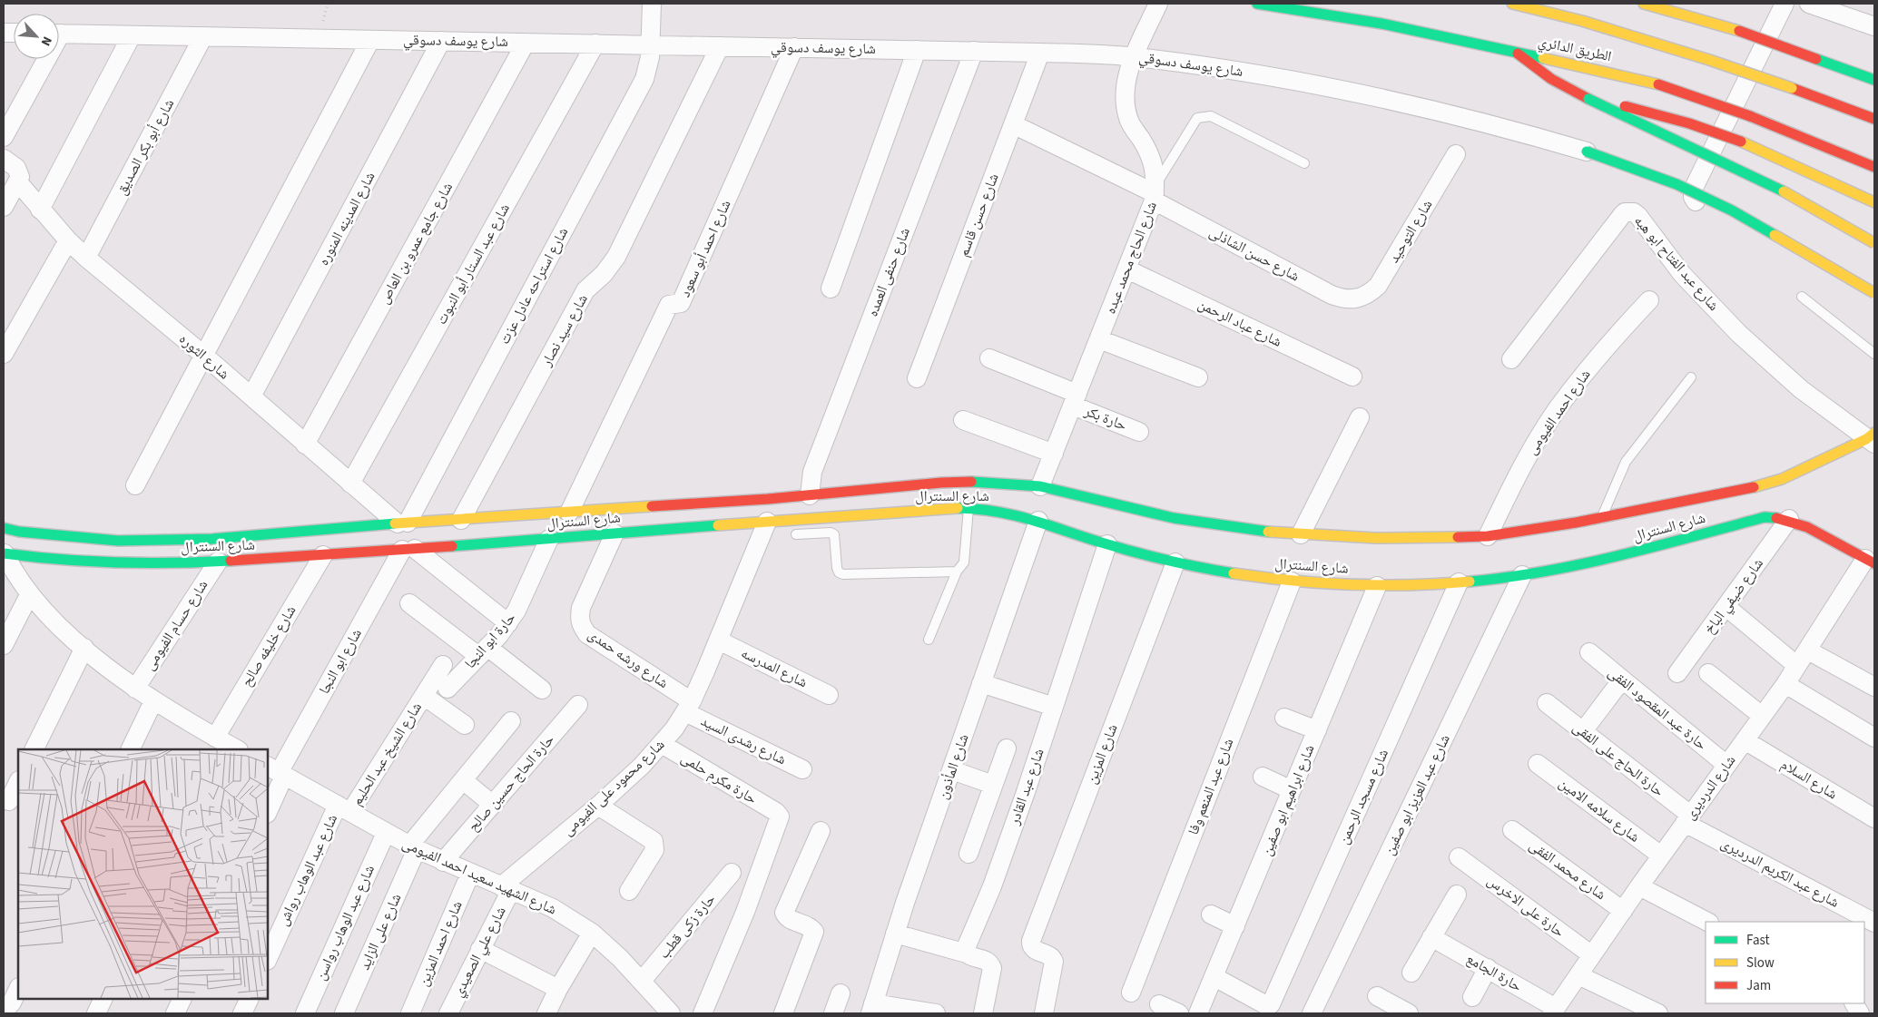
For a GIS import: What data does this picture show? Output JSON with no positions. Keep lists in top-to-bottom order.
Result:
{
  "streets": {
    "main road": ["الطريق الدائري", "شارع السنترال"],
    "street": [
      "شارع يوسف دسوقي",
      "شارع أبو بكر الصديق",
      "شارع حسن قاسم",
      "شارع المدينه المنوره",
      "شارع التوحيد",
      "شارع جامع عمرو بن العاص",
      "شارع احمد أبو سعود",
      "شارع حسن الشاذلى",
      "شارع الحاج محمد عبده",
      "شارع عبد الفتاح ابو هبه",
      "شارع عبد الستار أبو النبوت",
      "شارع حنفى العمده",
      "شارع استراحه عادل عزت",
      "شارع عباد الرحمن",
      "شارع سيد نصار",
      "شارع الثوره",
      "شارع احمد الفيومى",
      "حارة بكر",
      "شارع ضيفي الباخ",
      "شارع حسام الفيومى",
      "حارة ابو النجا",
      "شارع خليفه صالح",
      "شارع ورشه حمدى",
      "شارع ابو النجا",
      "شارع المدرسه",
      "حارة عبد المقصود الفقى",
      "شارع رشدى السيد",
      "شارع الشيخ عبد الحليم",
      "شارع المزين",
      "حارة الحاج على الفقى",
      "شارع المأذون",
      "حارة مكرم حلمى",
      "شارع السلام",
      "حارة الحاج حسين صالح",
      "شارع عبد القادر",
      "شارع عبد المنعم وفا",
      "شارع محمود على الفيومى",
      "شارع الدرديرى",
      "شارع عبد العزيز ابو صفين",
      "شارع مسجد الرحمن",
      "شارع ابراهيم ابو صفين",
      "شارع سلامه الامين",
      "شارع عبد الوهاب رواش",
      "شارع محمد الفقى",
      "شارع عبد الكريم الدرديرى",
      "شارع الشهيد سعيد احمد الفيومى",
      "حارة على الاخرس",
      "شارع عبد الوهاب رواسن",
      "حارة زكى قطب",
      "شارع على الزايد",
      "شارع احمد المزين",
      "شارع علي الصعيدي",
      "حارة الجامع"
    ]
  },
  "crossings": [
    ["شارع يوسف دسوقي", "شارع أبو بكر الصديق"],
    ["شارع يوسف دسوقي", "شارع حسن قاسم"],
    ["شارع يوسف دسوقي", "شارع المدينه المنوره"],
    ["شارع يوسف دسوقي", "شارع جامع عمرو بن العاص"],
    ["شارع يوسف دسوقي", "شارع احمد أبو سعود"],
    ["شارع يوسف دسوقي", "شارع الحاج محمد عبده"],
    ["شارع يوسف دسوقي", "شارع عبد الستار أبو النبوت"],
    ["شارع يوسف دسوقي", "شارع حنفى العمده"],
    ["شارع يوسف دسوقي", "شارع استراحه عادل عزت"],
    ["شارع يوسف دسوقي", "شارع سيد نصار"],
    ["شارع أبو بكر الصديق", "شارع الثوره"],
    ["شارع حسن قاسم", "شارع حسن الشاذلى"],
    ["شارع المدينه المنوره", "شارع الثوره"],
    ["شارع التوحيد", "شارع حسن الشاذلى"],
    ["شارع جامع عمرو بن العاص", "شارع الثوره"],
    ["شارع احمد أبو سعود", "شارع السنترال"],
    ["شارع حسن الشاذلى", "شارع الحاج محمد عبده"],
    ["شارع الحاج محمد عبده", "شارع عباد الرحمن"],
    ["شارع الحاج محمد عبده", "حارة بكر"],
    ["شارع الحاج محمد عبده", "شارع السنترال"],
    ["شارع عبد الفتاح ابو هبه", "شارع السنترال"],
    ["شارع عبد الستار أبو النبوت", "شارع الثوره"],
    ["شارع حنفى العمده", "شارع السنترال"],
    ["شارع استراحه عادل عزت", "شارع الثوره"],
    ["شارع استراحه عادل عزت", "شارع السنترال"],
    ["شارع سيد نصار", "شارع السنترال"],
    ["شارع الثوره", "شارع السنترال"],
    ["شارع احمد الفيومى", "شارع السنترال"],
    ["شارع السنترال", "شارع ضيفي الباخ"],
    ["شارع السنترال", "شارع حسام الفيومى"],
    ["شارع السنترال", "حارة ابو النجا"],
    ["شارع السنترال", "شارع خليفه صالح"],
    ["شارع السنترال", "شارع ورشه حمدى"],
    ["شارع السنترال", "شارع ابو النجا"],
    ["شارع السنترال", "شارع المزين"],
    ["شارع السنترال", "شارع المأذون"],
    ["شارع السنترال", "شارع عبد القادر"],
    ["شارع السنترال", "شارع عبد المنعم وفا"],
    ["شارع السنترال", "شارع محمود على الفيومى"],
    ["شارع السنترال", "شارع عبد العزيز ابو صفين"],
    ["شارع السنترال", "شارع مسجد الرحمن"],
    ["شارع السنترال", "شارع ابراهيم ابو صفين"],
    ["شارع ورشه حمدى", "شارع رشدى السيد"],
    ["شارع ورشه حمدى", "شارع محمود على الفيومى"],
    ["شارع ابو النجا", "شارع الشهيد سعيد احمد الفيومى"],
    ["شارع المدرسه", "شارع محمود على الفيومى"],
    ["حارة عبد المقصود الفقى", "شارع الدرديرى"],
    ["شارع رشدى السيد", "شارع محمود على الفيومى"],
    ["شارع الشيخ عبد الحليم", "شارع عبد الوهاب رواش"],
    ["شارع الشيخ عبد الحليم", "شارع الشهيد سعيد احمد الفيومى"],
    ["حارة الحاج على الفقى", "شارع الدرديرى"],
    ["حارة الحاج على الفقى", "شارع عبد الكريم الدرديرى"],
    ["حارة مكرم حلمى", "شارع محمود على الفيومى"],
    ["شارع السلام", "شارع الدرديرى"],
    ["حارة الحاج حسين صالح", "شارع الشهيد سعيد احمد الفيومى"],
    ["شارع محمود على الفيومى", "شارع الشهيد سعيد احمد الفيومى"],
    ["شارع محمود على الفيومى", "شارع علي الصعيدي"],
    ["شارع الدرديرى", "شارع سلامه الامين"],
    ["شارع الدرديرى", "شارع محمد الفقى"],
    ["شارع الدرديرى", "شارع عبد الكريم الدرديرى"],
    ["شارع الدرديرى", "حارة على الاخرس"],
    ["شارع الدرديرى", "حارة الجامع"],
    ["شارع مسجد الرحمن", "شارع ابراهيم ابو صفين"],
    ["شارع عبد الوهاب رواش", "شارع الشهيد سعيد احمد الفيومى"],
    ["شارع الشهيد سعيد احمد الفيومى", "شارع عبد الوهاب رواسن"],
    ["شارع الشهيد سعيد احمد الفيومى", "حارة زكى قطب"],
    ["شارع الشهيد سعيد احمد الفيومى", "شارع على الزايد"],
    ["شارع الشهيد سعيد احمد الفيومى", "شارع احمد المزين"],
    ["شارع الشهيد سعيد احمد الفيومى", "شارع علي الصعيدي"]
  ],
  "legend": ["Fast", "Slow", "Jam"],
  "north": "bottom right"
}
